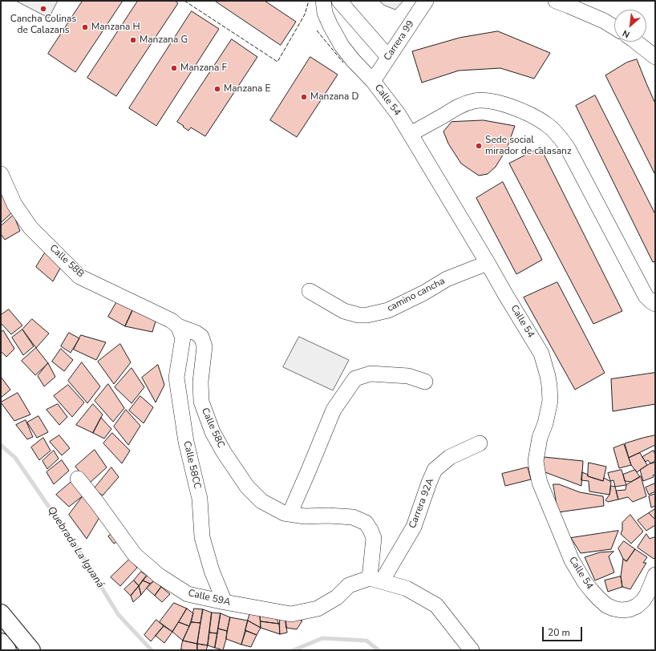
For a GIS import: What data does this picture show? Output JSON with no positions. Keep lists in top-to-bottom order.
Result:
{
  "streets": {
    "street": [
      "Carrera 99",
      "Calle 54",
      "Calle 58B",
      "camino cancha",
      "Calle 58C",
      "Calle 58CC",
      "Carrera 92A",
      "Calle 59A"
    ]
  },
  "crossings": [
    ["Carrera 99", "Calle 54"],
    ["Calle 54", "camino cancha"],
    ["Calle 58B", "Calle 58C"],
    ["Calle 58B", "Calle 58CC"],
    ["Calle 58C", "Calle 58CC"],
    ["Calle 58C", "Carrera 92A"],
    ["Calle 58C", "Calle 59A"],
    ["Calle 58CC", "Calle 59A"],
    ["Carrera 92A", "Calle 59A"]
  ],
  "water": ["Quebrada La Iguaná"],
  "places": [
    "Cancha Colinas de Calazans",
    "Manzana H",
    "Manzana G",
    "Manzana F",
    "Manzana E",
    "Manzana D",
    "Sede social mirador de calasanz"
  ],
  "scale_bar": "20 m",
  "north": "bottom left"
}
